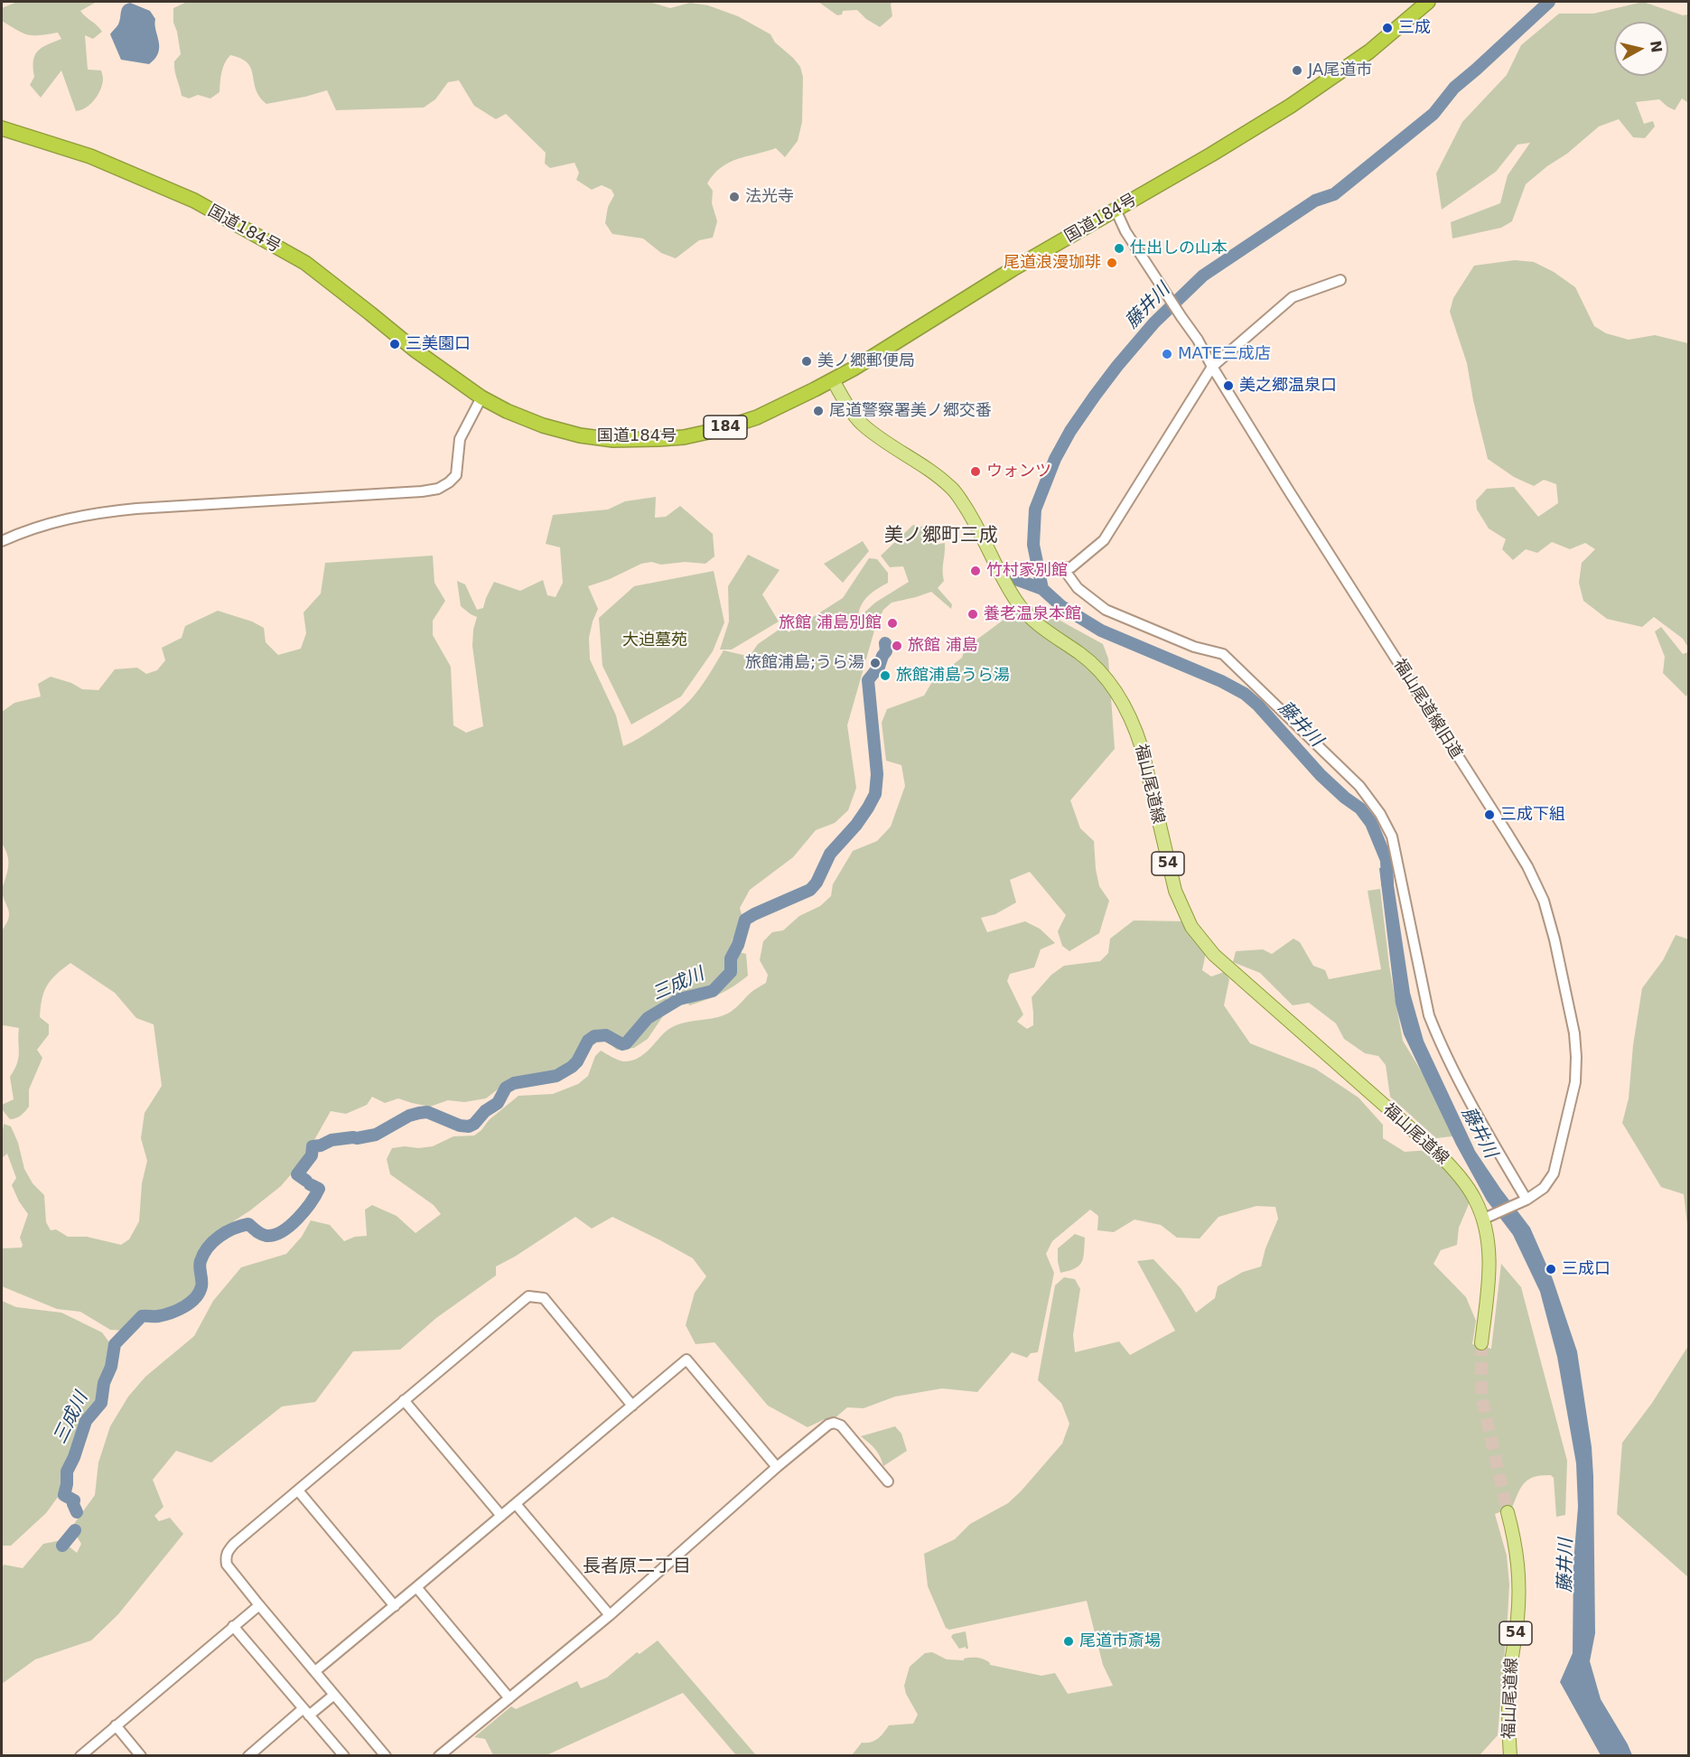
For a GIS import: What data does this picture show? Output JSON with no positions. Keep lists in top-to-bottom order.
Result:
{
  "streets": {
    "highway": ["国道184号", "184"],
    "main road": ["福山尾道線", "54"],
    "street": ["福山尾道線旧道"]
  },
  "crossings": [
    ["国道184号", "福山尾道線旧道"],
    ["国道184号", "福山尾道線"],
    ["福山尾道線旧道", "福山尾道線"]
  ],
  "districts": ["美ノ郷町三成", "長者原二丁目"],
  "water": ["藤井川", "三成川"],
  "parks": ["大迫墓苑"],
  "places": [
    "三成",
    "JA尾道市",
    "法光寺",
    "仕出しの山本",
    "尾道浪漫珈琲",
    "三美園口",
    "MATE三成店",
    "美ノ郷郵便局",
    "美之郷温泉口",
    "尾道警察署美ノ郷交番",
    "ウォンツ",
    "竹村家別館",
    "養老温泉本館",
    "旅館 浦島別館",
    "旅館 浦島",
    "旅館浦島;うら湯",
    "旅館浦島うら湯",
    "三成下組",
    "三成口",
    "尾道市斎場"
  ],
  "north": "right"
}
